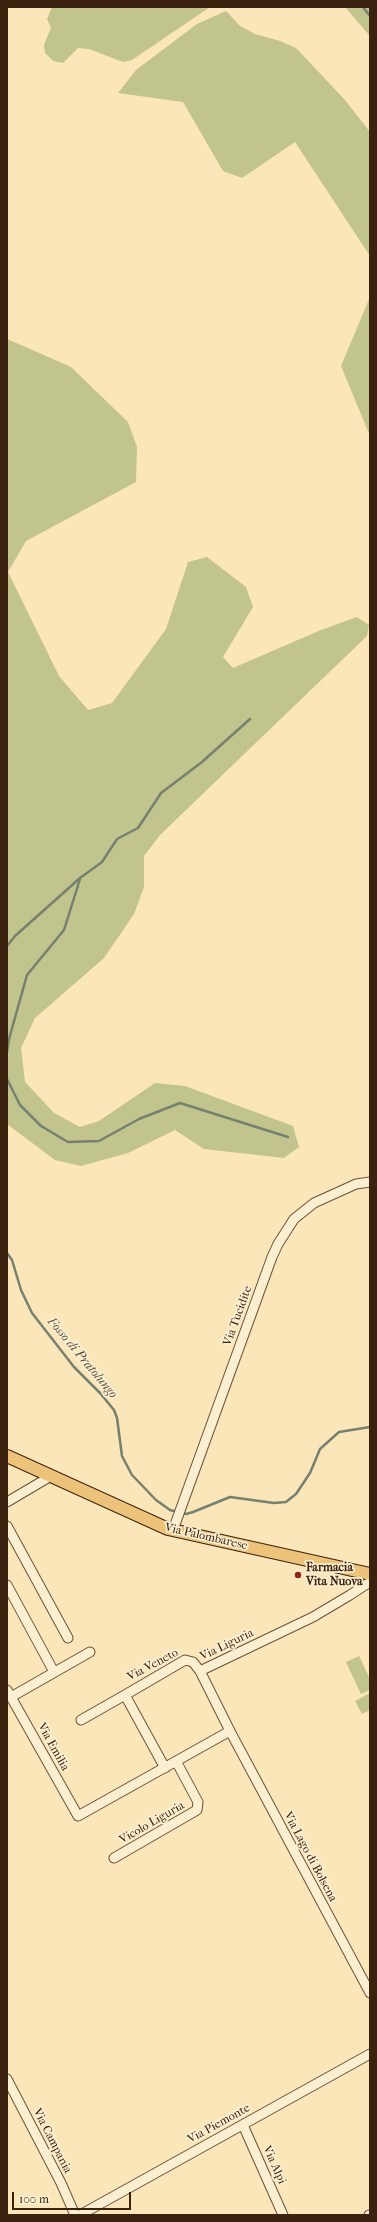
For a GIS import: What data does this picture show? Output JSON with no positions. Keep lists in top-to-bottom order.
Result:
{
  "streets": {
    "main road": ["Via Palombarese"],
    "street": [
      "Via Tucidite",
      "Via Liguria",
      "Via Veneto",
      "Via Emilia",
      "Vicolo Liguria",
      "Via Lago di Bolsena",
      "Via Piemonte",
      "Via Campania",
      "Via Alpi"
    ]
  },
  "crossings": [
    ["Via Tucidite", "Via Palombarese"],
    ["Via Liguria", "Via Veneto"],
    ["Via Liguria", "Via Lago di Bolsena"],
    ["Via Veneto", "Via Emilia"],
    ["Via Piemonte", "Via Alpi"]
  ],
  "water": ["Fosso di Pratolungo"],
  "places": ["Farmacia Vita Nuova"],
  "scale_bar": "100 m"
}
